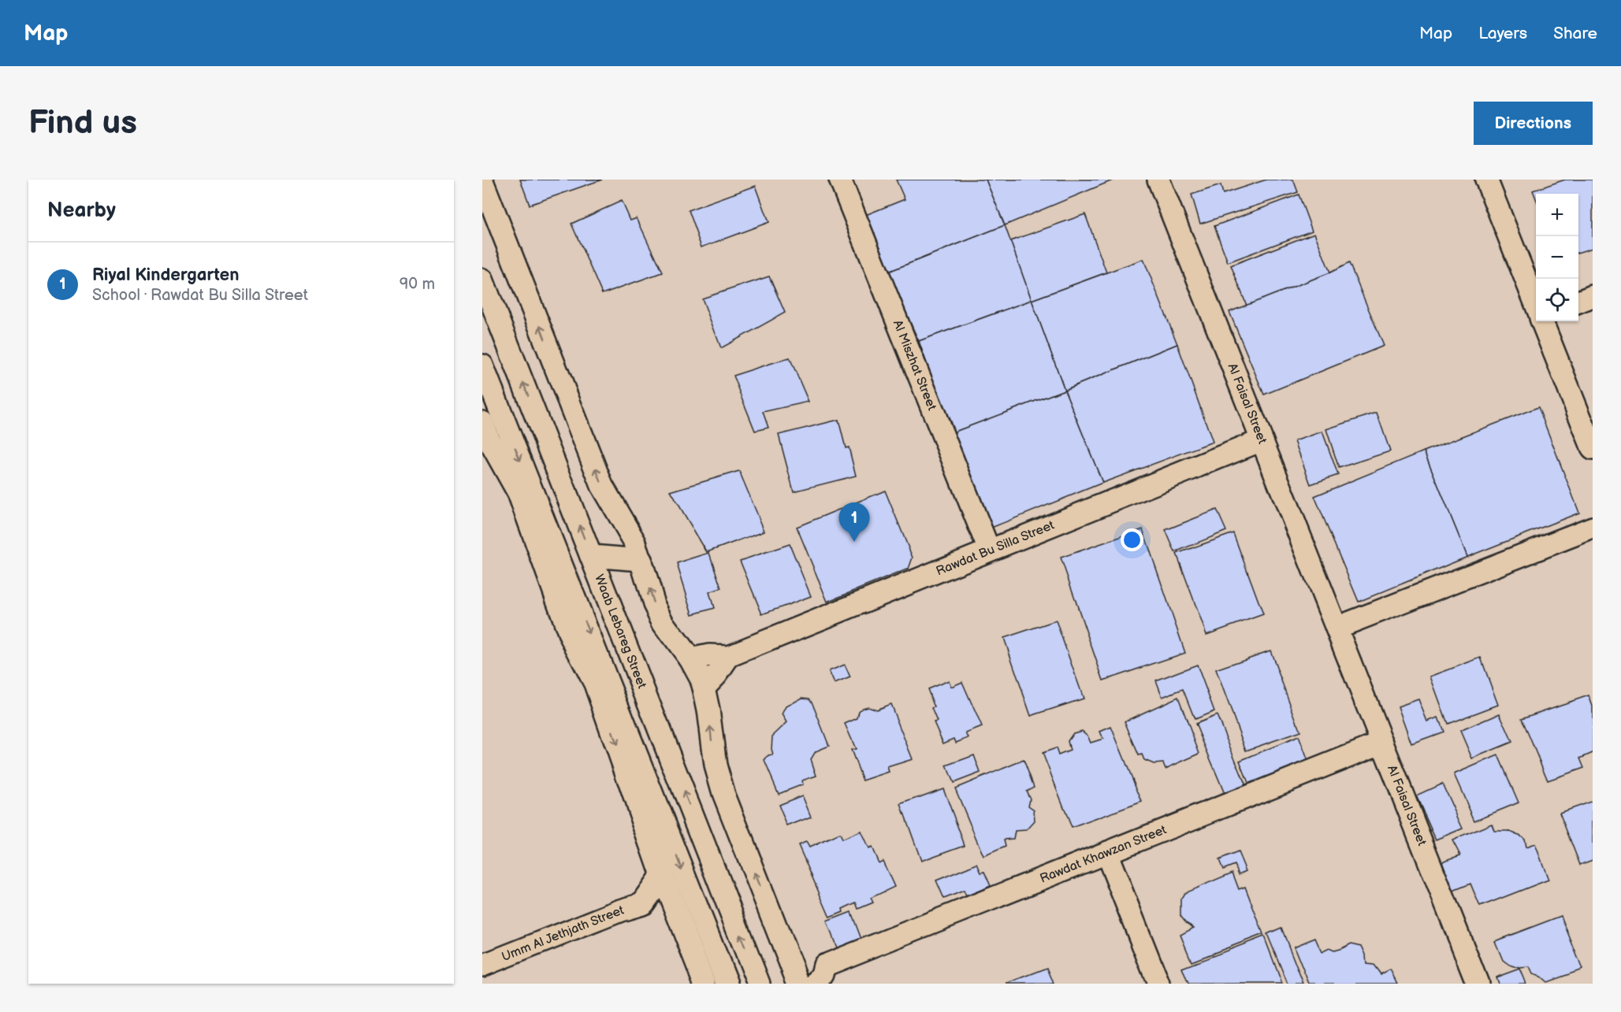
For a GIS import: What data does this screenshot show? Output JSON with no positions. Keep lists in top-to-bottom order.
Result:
{
  "streets": {
    "street": [
      "Al Miszhat Street",
      "Al Faisal Street",
      "Rawdat Bu Silla Street",
      "Waab Lebareg Street",
      "Rawdat Khawzan Street",
      "Umm Al Jethjath Street"
    ]
  },
  "crossings": [
    ["Al Miszhat Street", "Rawdat Bu Silla Street"],
    ["Al Faisal Street", "Rawdat Bu Silla Street"],
    ["Al Faisal Street", "Rawdat Khawzan Street"]
  ],
  "page": {
    "header": "Map",
    "nav": ["Map", "Layers", "Share"],
    "buttons": "Directions",
    "title": "Find us",
    "heading": "Nearby",
    "map_buttons": ["+", "−"],
    "list": [
      {
        "mark": "1",
        "name": "Riyal Kindergarten",
        "note": "School · Rawdat Bu Silla Street",
        "value": "90 m"
      }
    ],
    "pins": "1"
  }
}
